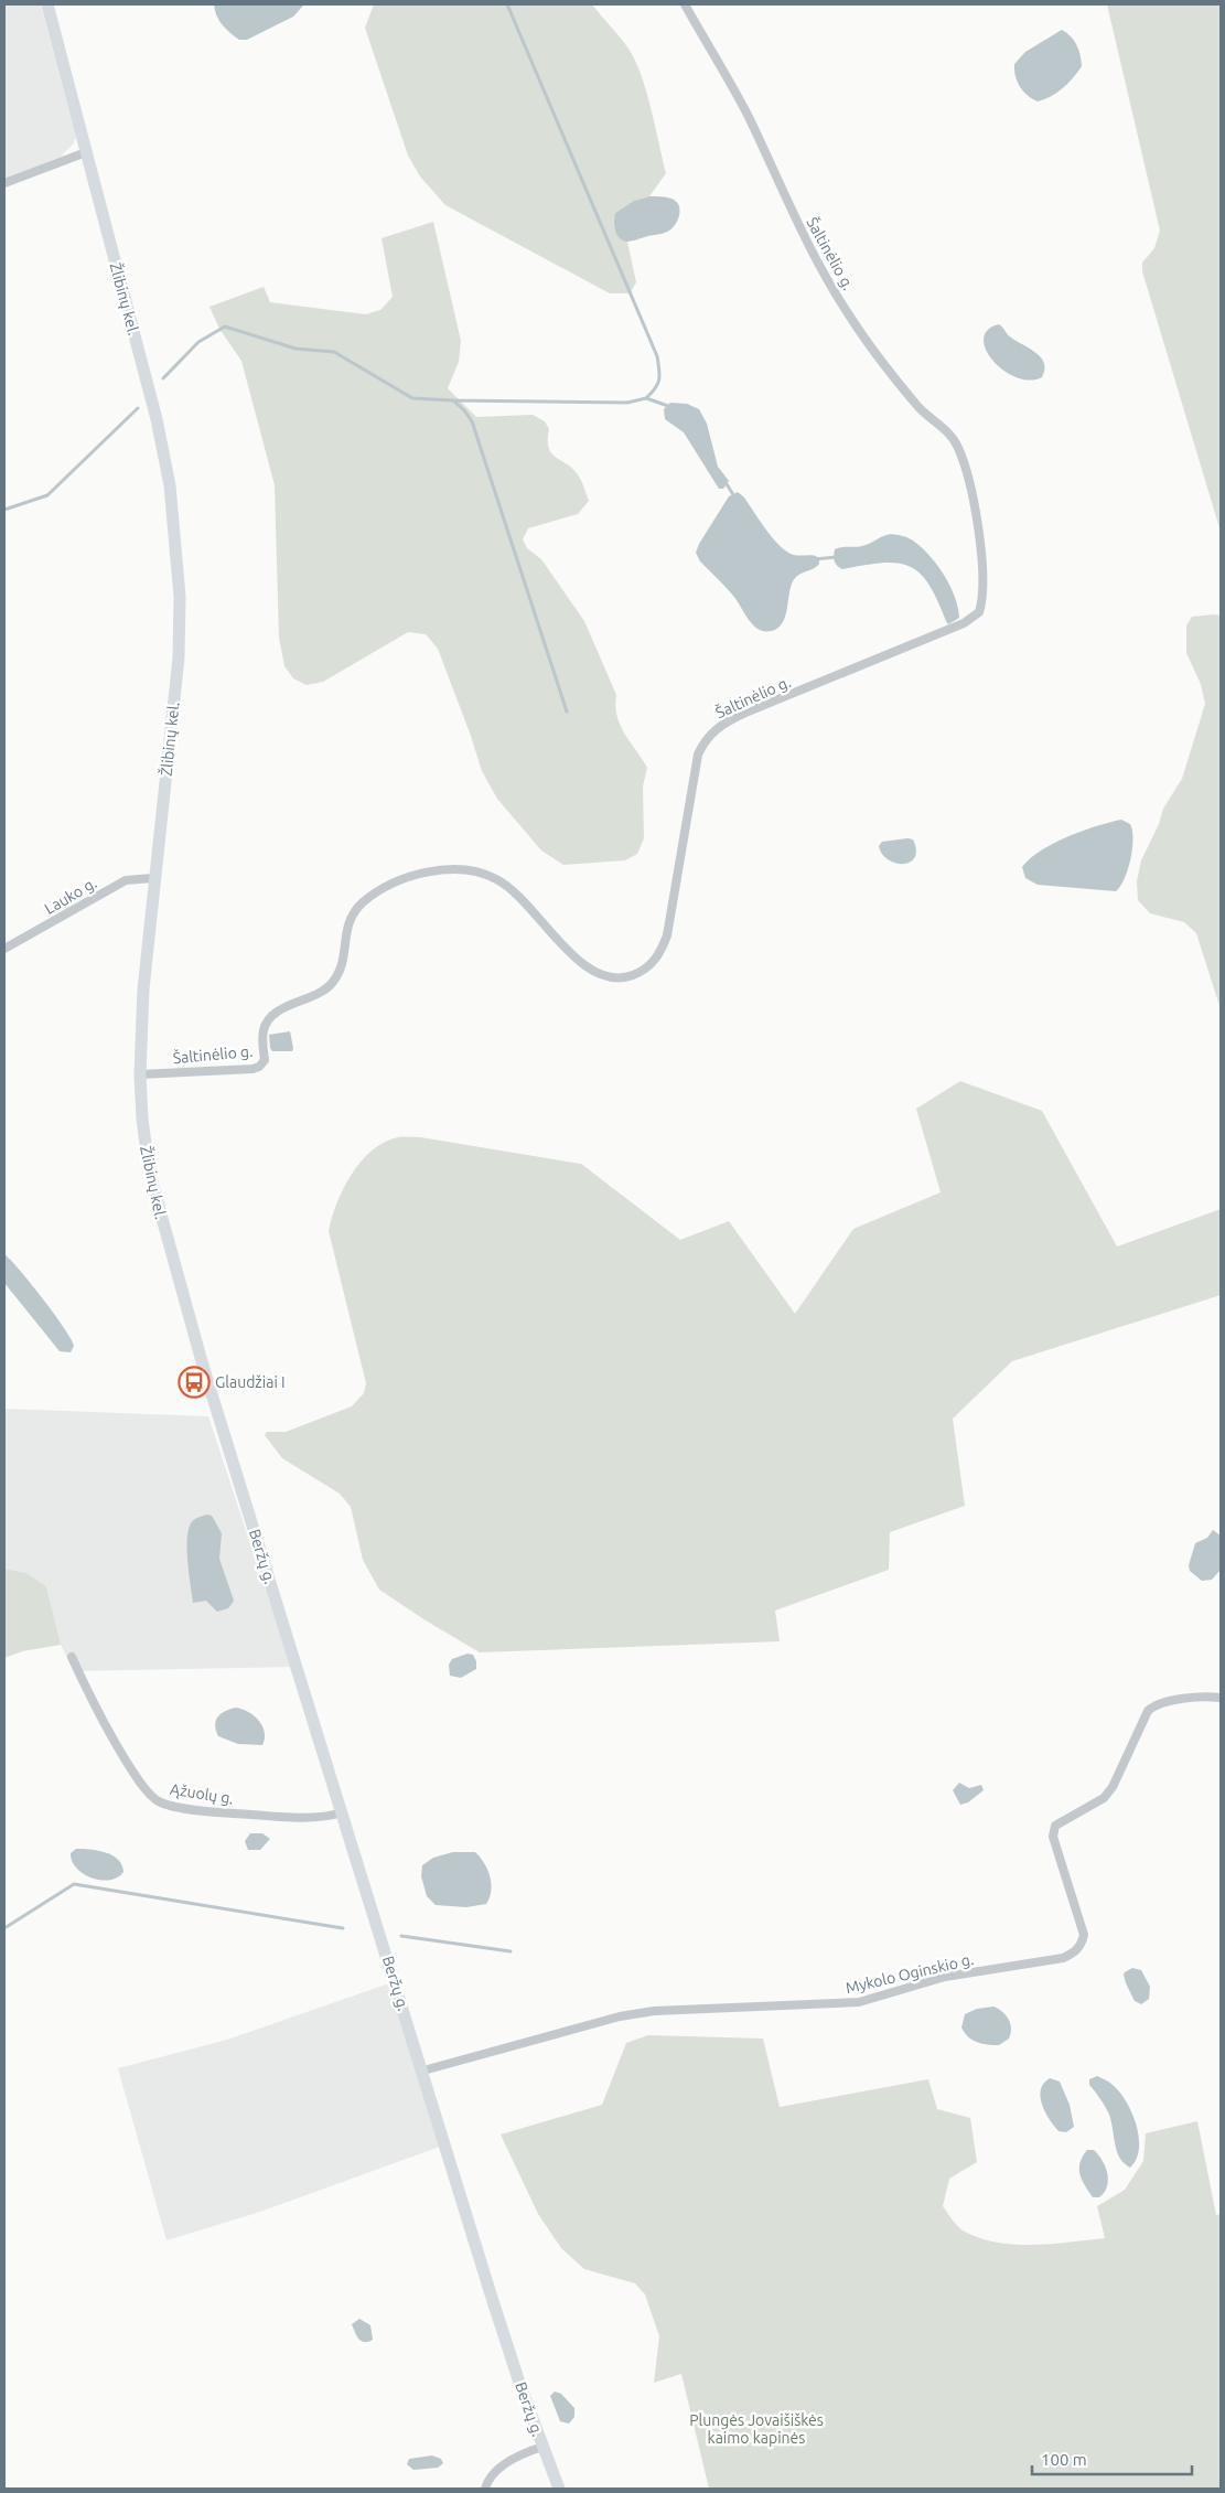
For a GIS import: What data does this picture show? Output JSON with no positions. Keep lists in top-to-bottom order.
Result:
{
  "streets": {
    "main road": ["Žlibinų kel.", "Beržų g."],
    "street": [
      "Šaltinėlio g.",
      "Lauko g.",
      "Ąžuolų g.",
      "Mykolo Oginskio g."
    ]
  },
  "crossings": [
    ["Šaltinėlio g.", "Žlibinų kel."],
    ["Žlibinų kel.", "Lauko g."],
    ["Žlibinų kel.", "Beržų g."],
    ["Beržų g.", "Ąžuolų g."],
    ["Beržų g.", "Mykolo Oginskio g."]
  ],
  "parks": ["Plungės Jovaišiškės kaimo kapinės"],
  "places": {
    "bus stop": ["Glaudžiai I"]
  },
  "scale_bar": "100 m"
}
